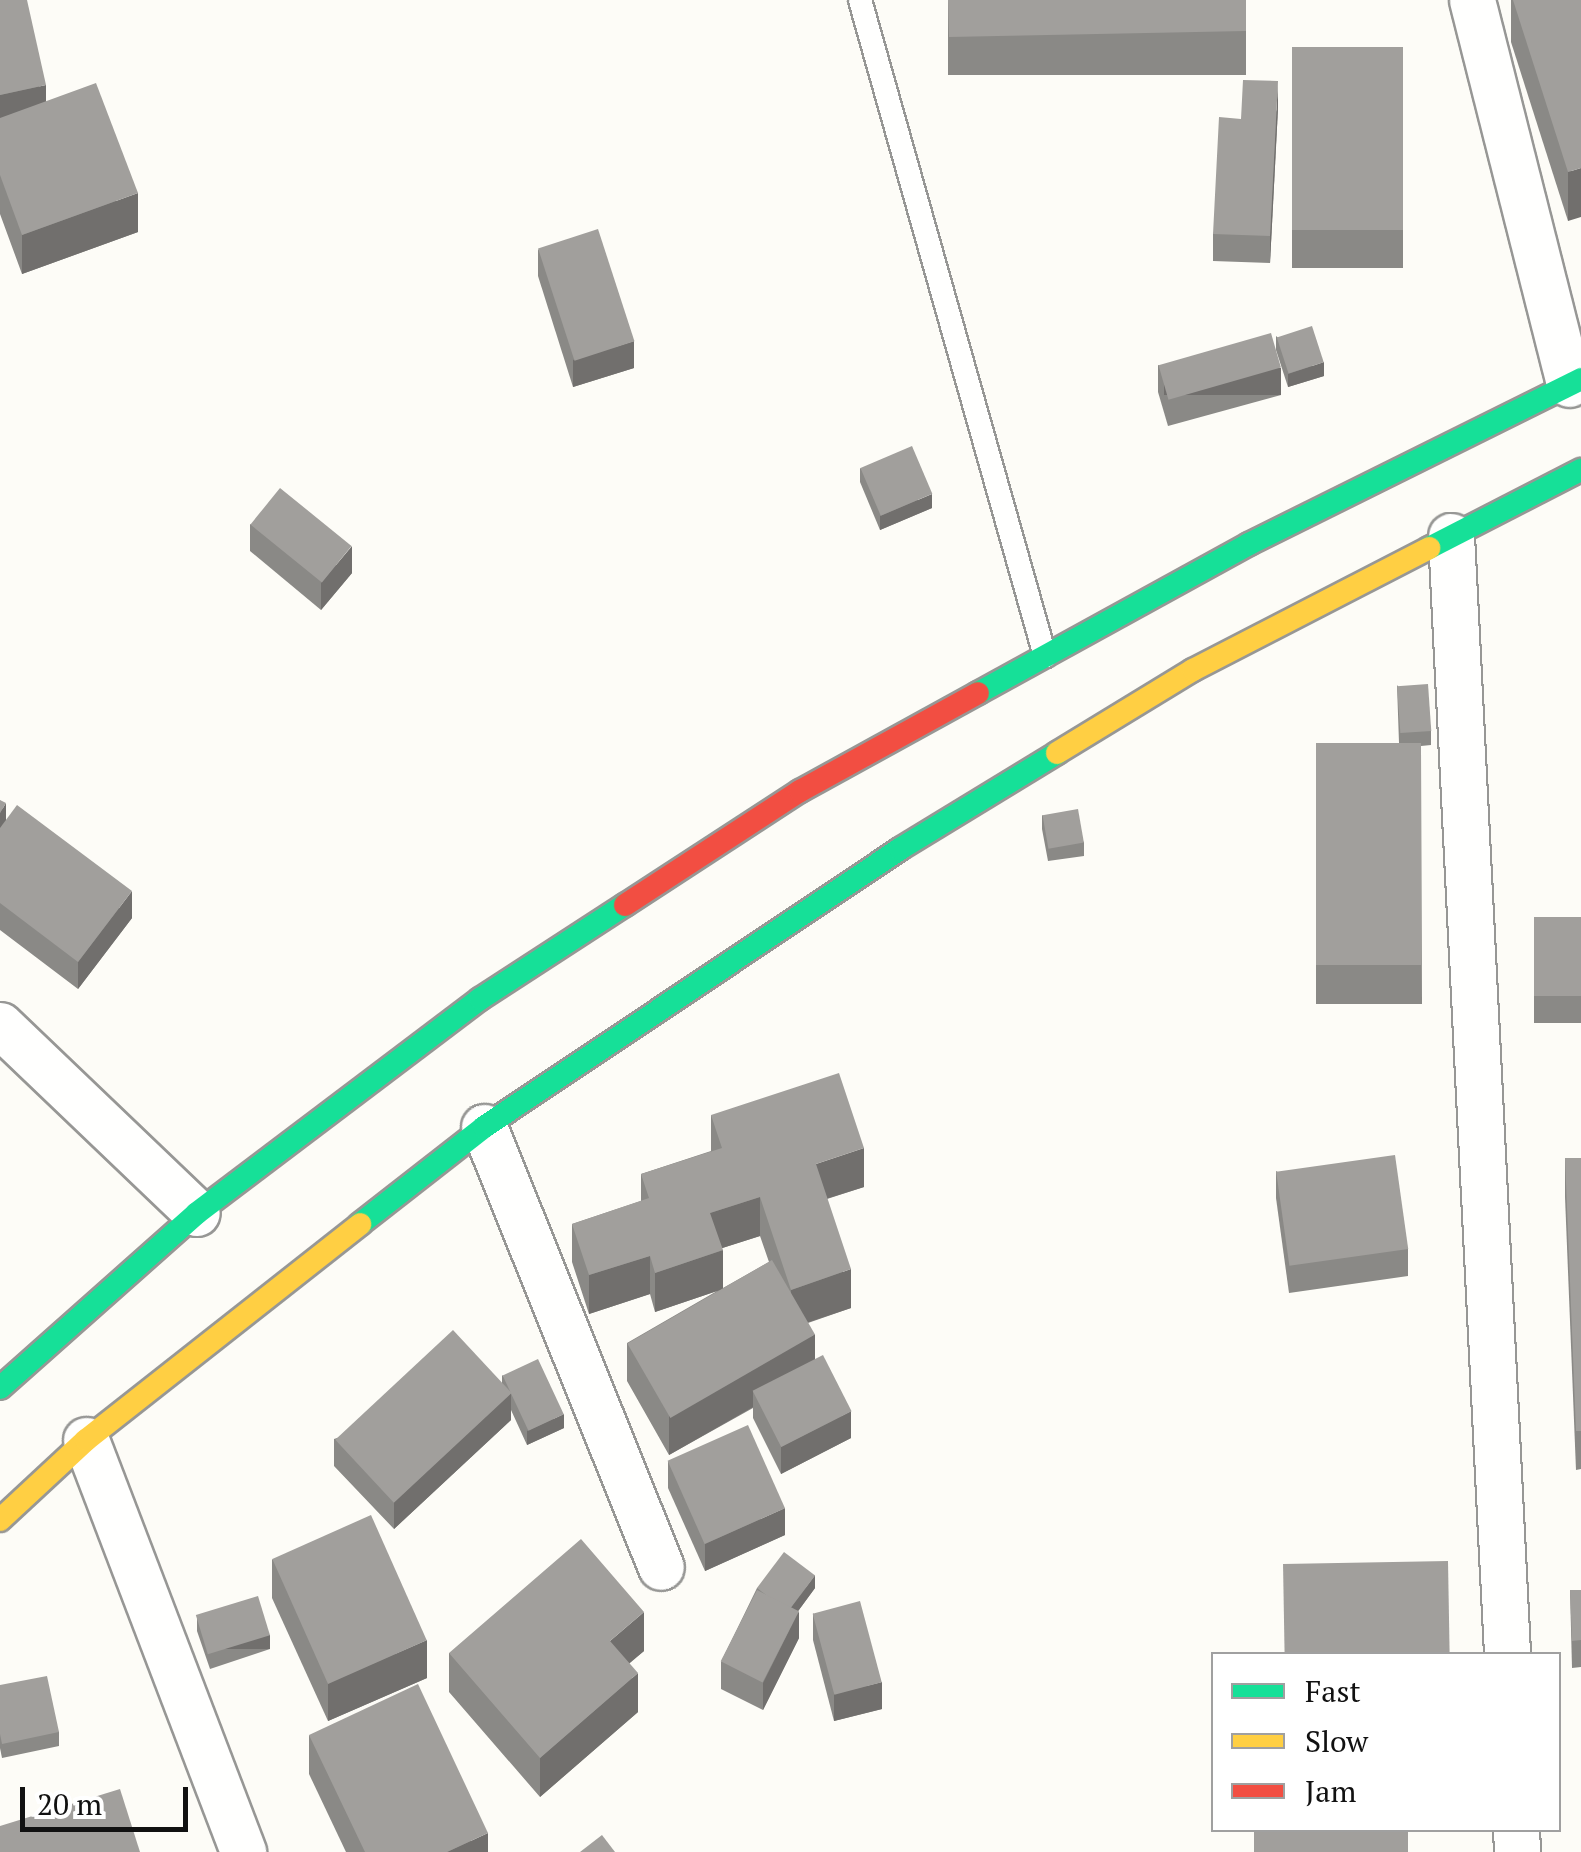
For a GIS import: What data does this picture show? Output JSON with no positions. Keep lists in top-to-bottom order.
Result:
{
  "legend": ["Fast", "Slow", "Jam"],
  "scale_bar": "20 m"
}
